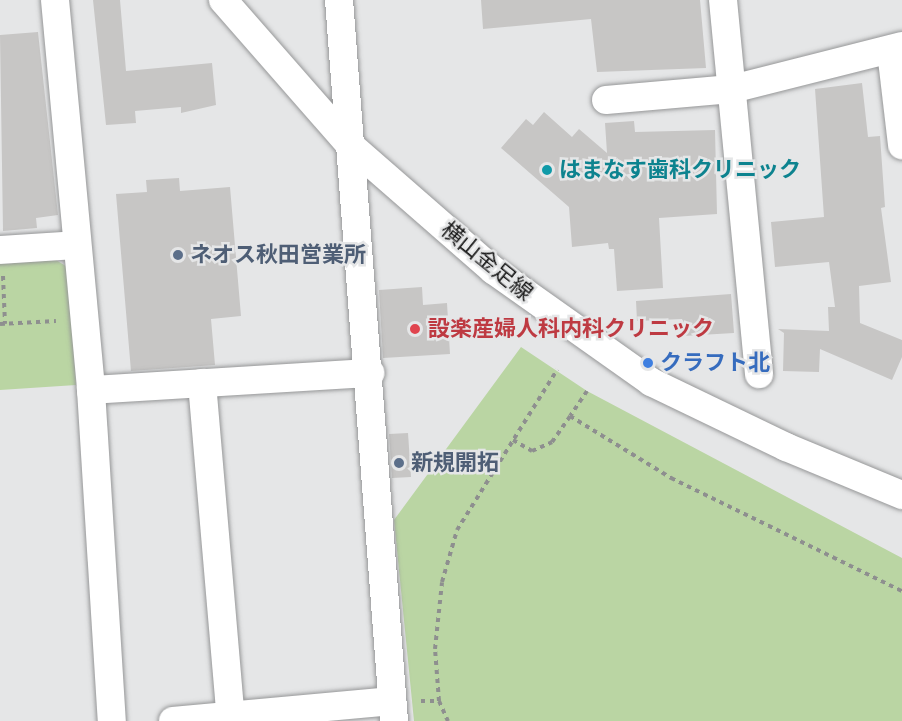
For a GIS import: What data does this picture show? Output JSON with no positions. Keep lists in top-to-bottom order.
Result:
{
  "streets": {
    "street": ["横山金足線"]
  },
  "places": [
    "はまなす歯科クリニック",
    "ネオス秋田営業所",
    "設楽産婦人科内科クリニック",
    "クラフト北",
    "新規開拓"
  ]
}
